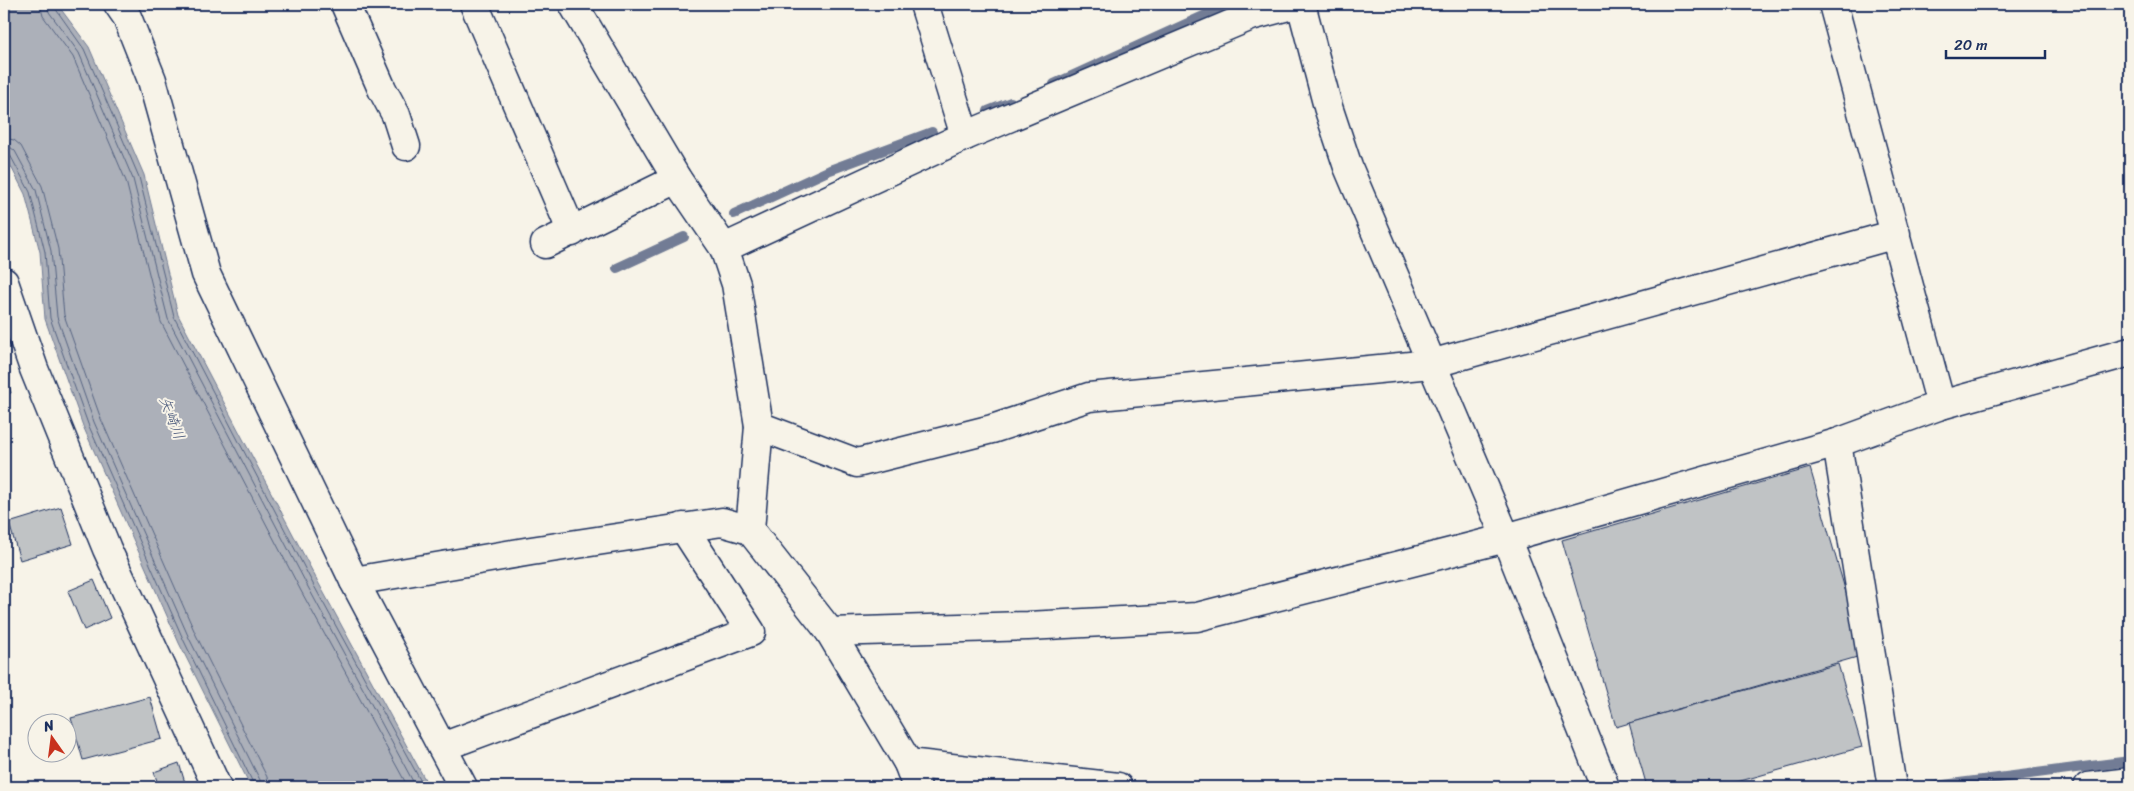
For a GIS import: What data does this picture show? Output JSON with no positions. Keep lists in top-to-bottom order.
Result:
{
  "water": ["矢崎川"],
  "scale_bar": "20 m",
  "north": "top"
}
